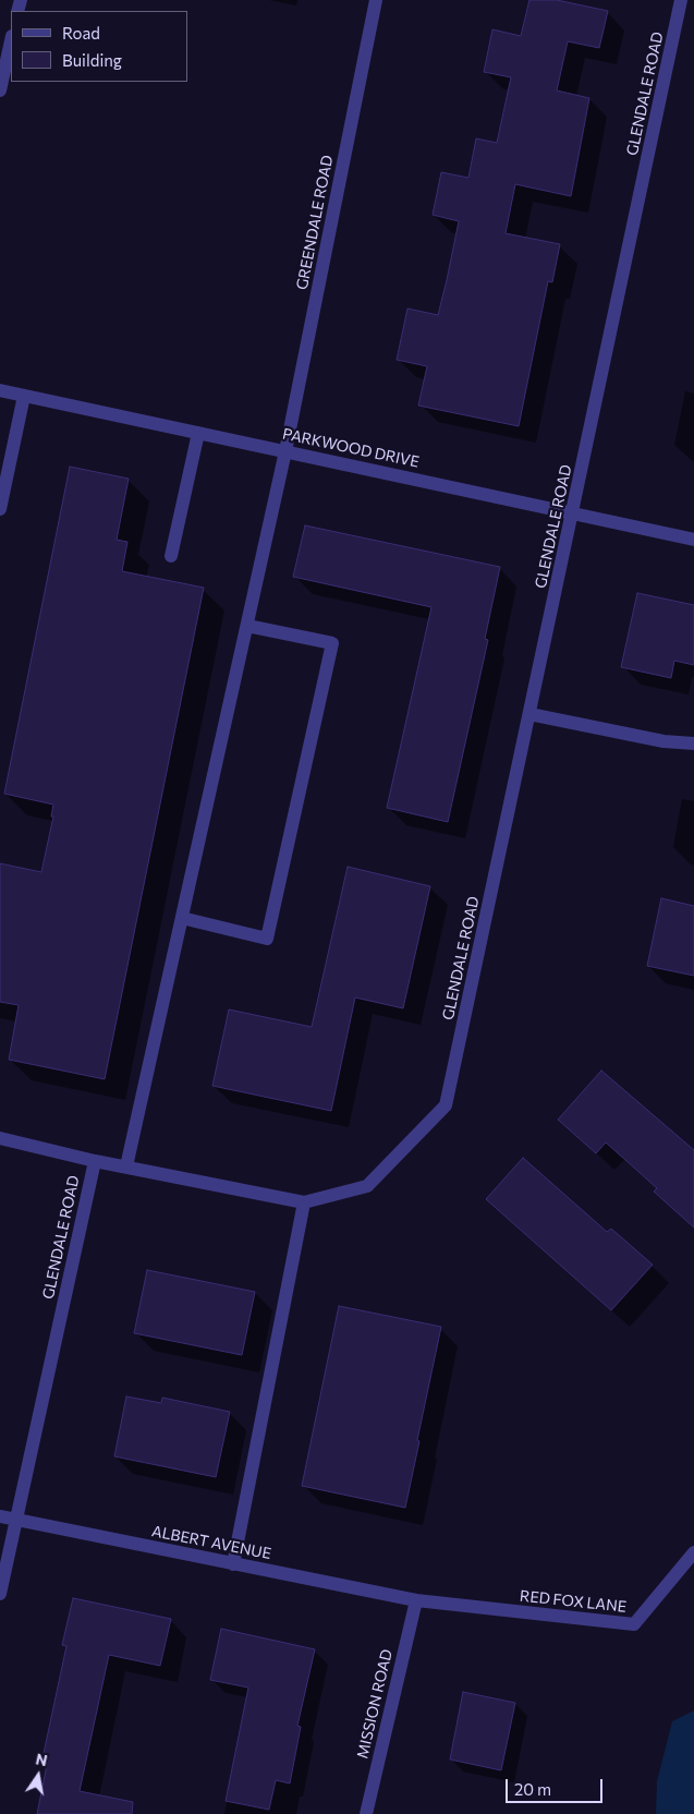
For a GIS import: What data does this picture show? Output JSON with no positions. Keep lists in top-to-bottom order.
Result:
{
  "streets": {
    "street": [
      "GLENDALE ROAD",
      "GREENDALE ROAD",
      "PARKWOOD DRIVE",
      "ALBERT AVENUE",
      "RED FOX LANE",
      "MISSION ROAD"
    ]
  },
  "crossings": [
    ["GLENDALE ROAD", "GREENDALE ROAD"],
    ["GLENDALE ROAD", "PARKWOOD DRIVE"],
    ["GLENDALE ROAD", "ALBERT AVENUE"],
    ["GREENDALE ROAD", "PARKWOOD DRIVE"],
    ["ALBERT AVENUE", "RED FOX LANE"],
    ["ALBERT AVENUE", "MISSION ROAD"],
    ["RED FOX LANE", "MISSION ROAD"]
  ],
  "legend": ["Road", "Building"],
  "scale_bar": "20 m",
  "north": "top"
}
